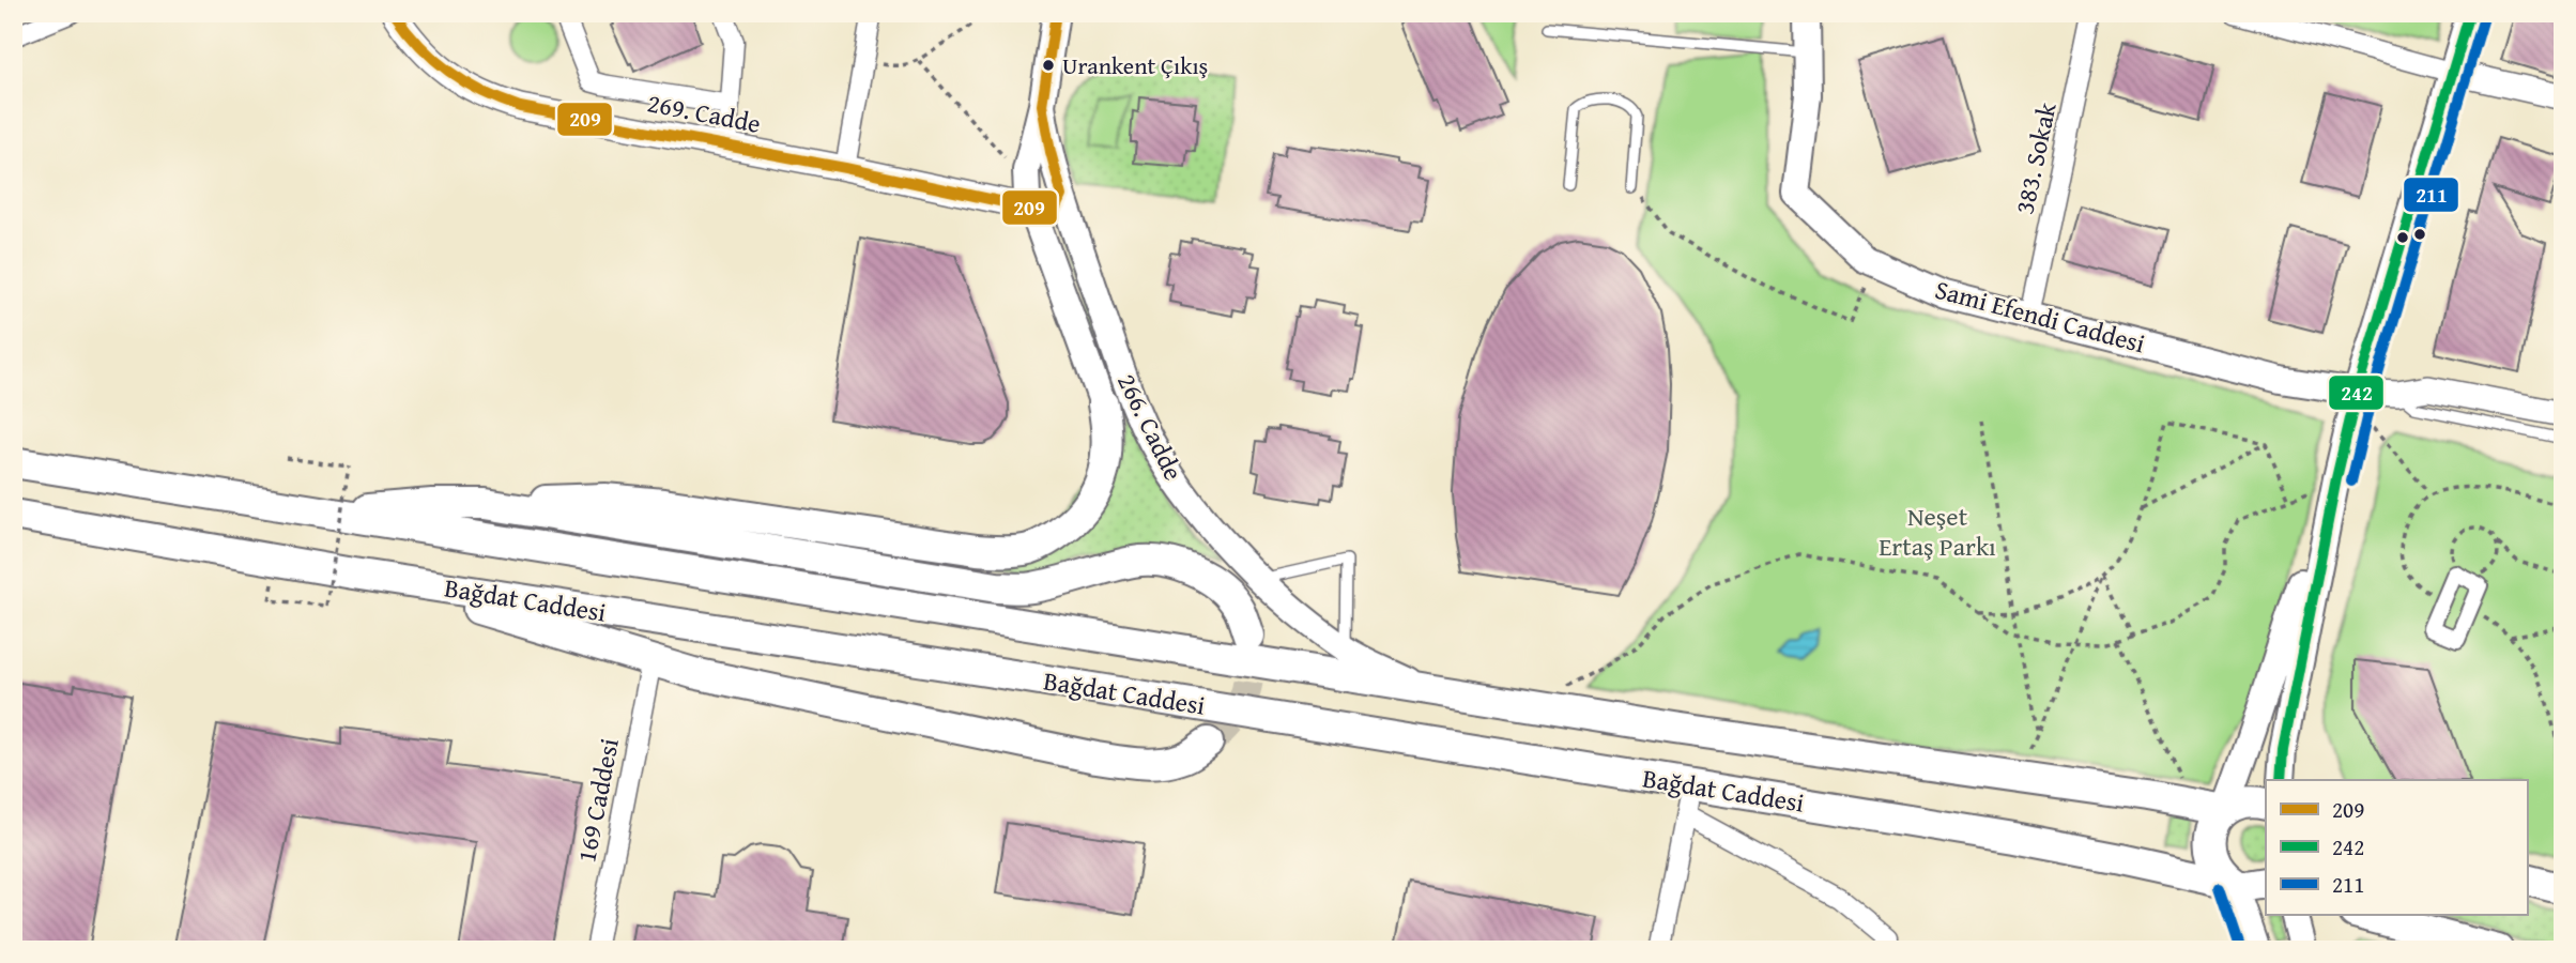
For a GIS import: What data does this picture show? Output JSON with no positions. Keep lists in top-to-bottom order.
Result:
{
  "streets": {
    "main road": ["Sami Efendi Caddesi", "266. Cadde", "Bağdat Caddesi"],
    "street": ["269. Cadde", "383. Sokak", "169 Caddesi"]
  },
  "crossings": [
    ["269. Cadde", "266. Cadde"],
    ["383. Sokak", "Sami Efendi Caddesi"],
    ["266. Cadde", "Bağdat Caddesi"]
  ],
  "parks": ["Neşet Ertaş Parkı"],
  "places": ["Urankent Çıkış"],
  "lines": ["transit line 209", "transit line 242", "transit line 211"],
  "legend": ["209", "242", "211"]
}
